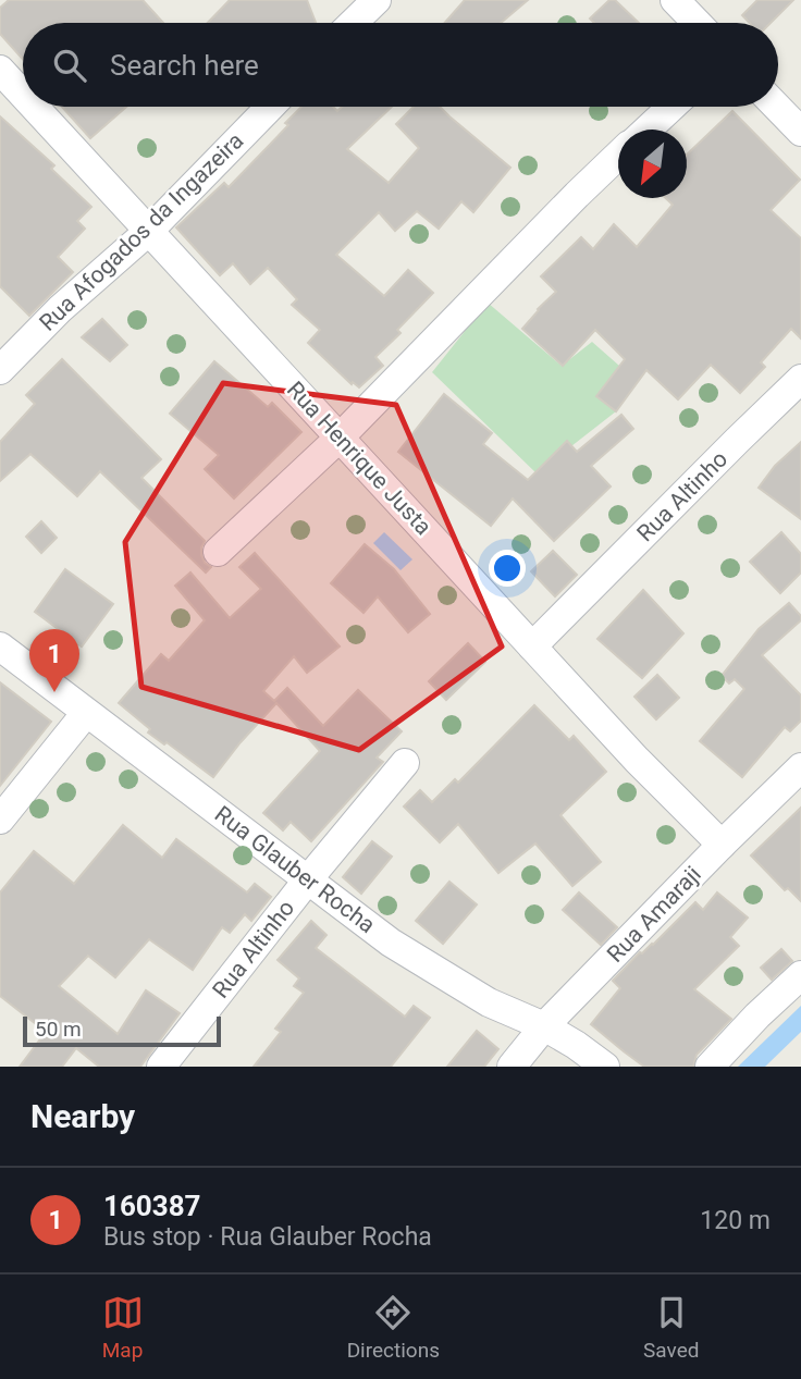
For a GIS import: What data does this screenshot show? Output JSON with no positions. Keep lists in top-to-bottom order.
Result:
{
  "streets": {
    "street": [
      "Rua Afogados da Ingazeira",
      "Rua Henrique Justa",
      "Rua Altinho",
      "Rua Glauber Rocha",
      "Rua Amaraji"
    ]
  },
  "crossings": [
    ["Rua Afogados da Ingazeira", "Rua Henrique Justa"],
    ["Rua Henrique Justa", "Rua Altinho"],
    ["Rua Henrique Justa", "Rua Amaraji"],
    ["Rua Altinho", "Rua Glauber Rocha"],
    ["Rua Glauber Rocha", "Rua Amaraji"]
  ],
  "scale_bar": "50 m",
  "north": "bottom left",
  "page": {
    "search": "Search here",
    "pins": "1",
    "scale": "50 m",
    "heading": "Nearby",
    "list": [
      {
        "mark": "1",
        "name": "160387",
        "note": "Bus stop · Rua Glauber Rocha",
        "value": "120 m"
      }
    ],
    "nav": ["Map", "Directions", "Saved"]
  }
}
